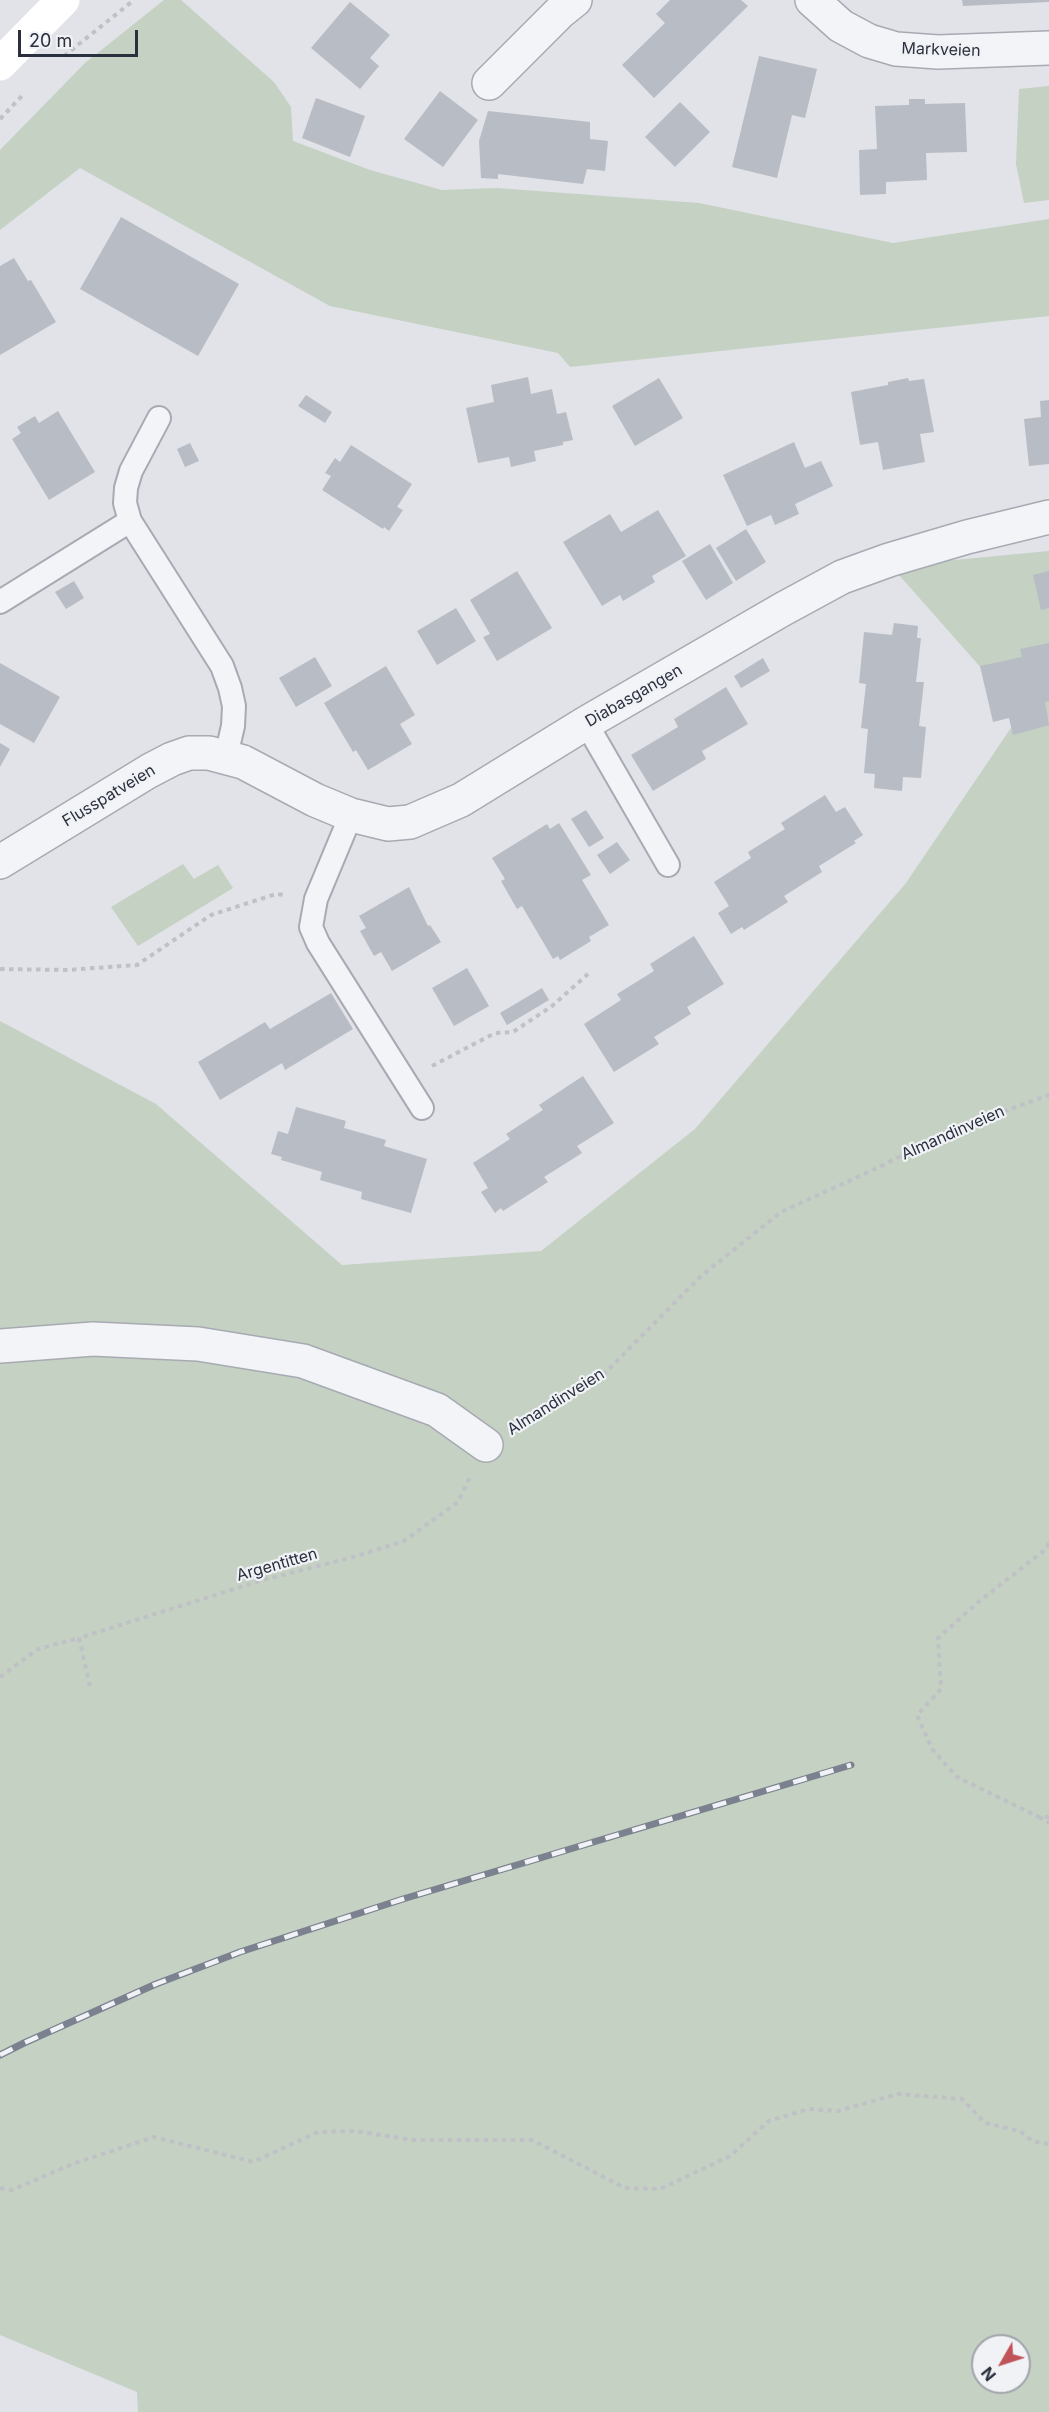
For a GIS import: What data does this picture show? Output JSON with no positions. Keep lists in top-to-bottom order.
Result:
{
  "streets": {
    "street": ["Markveien", "Diabasgangen", "Flusspatveien"],
    "path": ["Almandinveien", "Argentitten"]
  },
  "crossings": [
    ["Diabasgangen", "Flusspatveien"],
    ["Almandinveien", "Argentitten"]
  ],
  "scale_bar": "20 m",
  "north": "bottom left"
}
